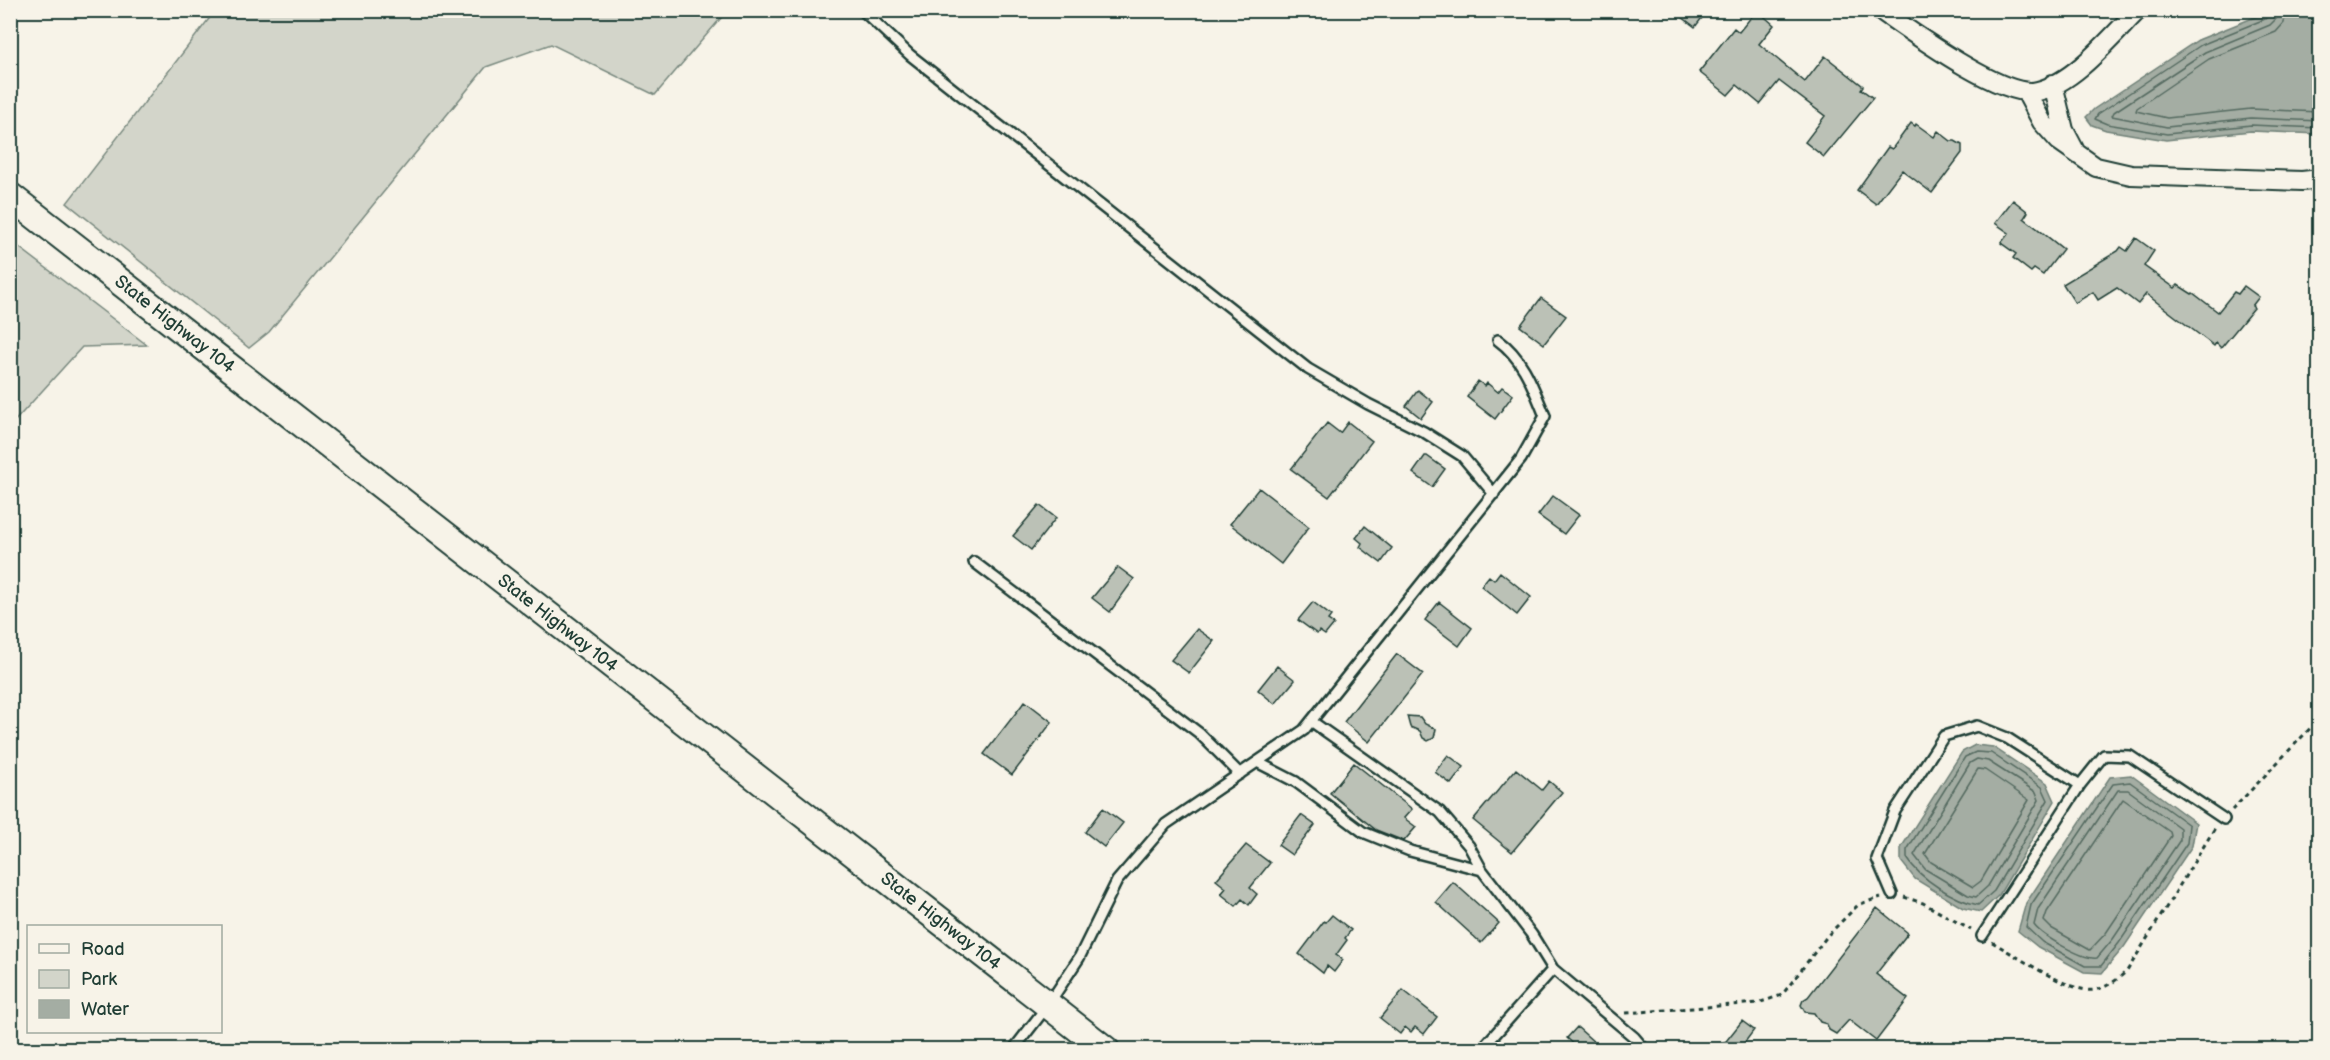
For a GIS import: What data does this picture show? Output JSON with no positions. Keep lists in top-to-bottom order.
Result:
{
  "streets": {
    "main road": ["State Highway 104"]
  },
  "legend": ["Road", "Park", "Water"]
}
